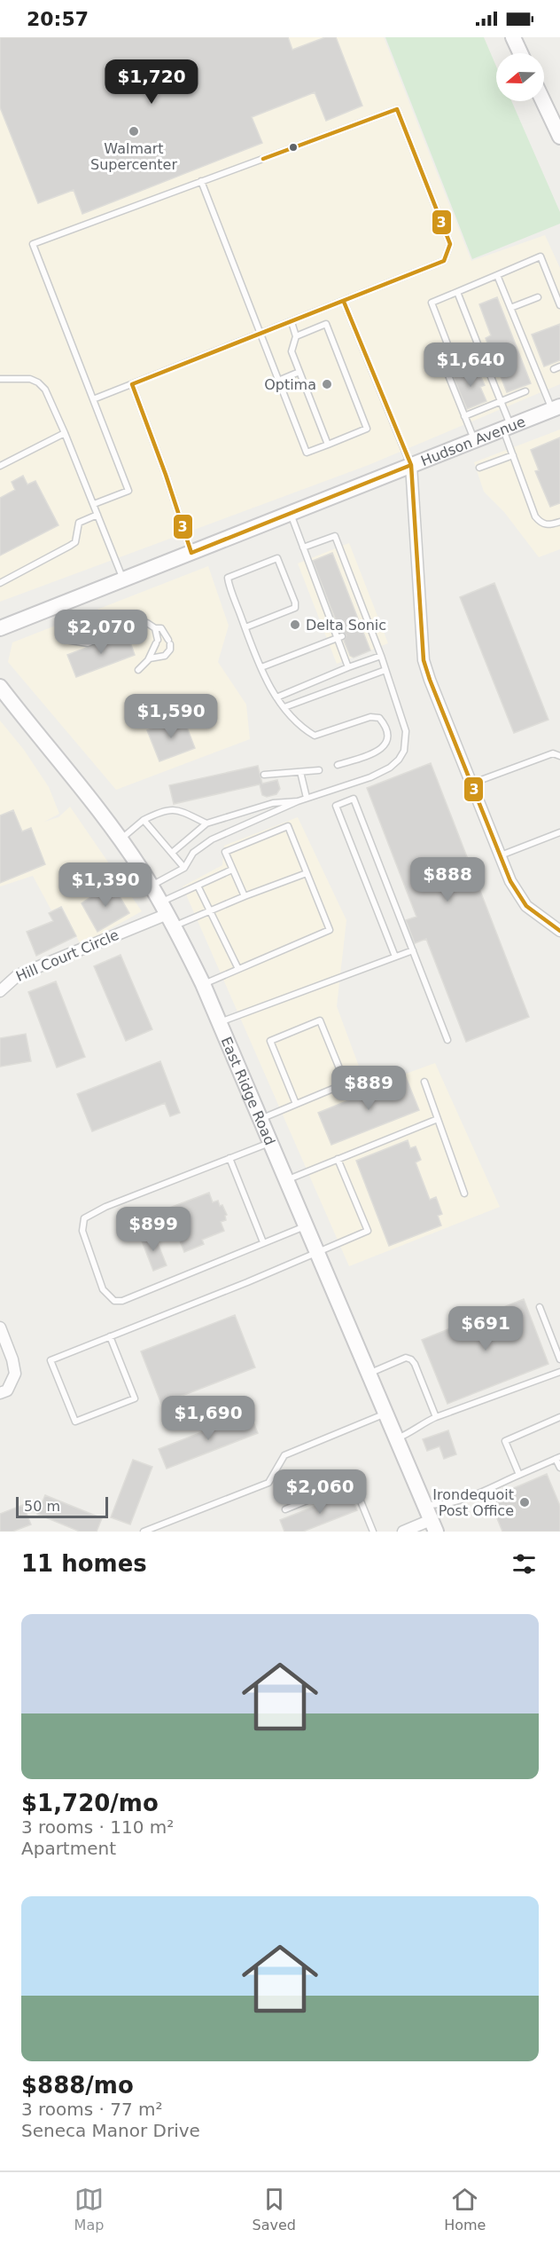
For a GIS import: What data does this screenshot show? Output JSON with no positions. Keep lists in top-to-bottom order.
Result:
{
  "streets": {
    "main road": ["Hudson Avenue", "East Ridge Road"],
    "street": ["Hill Court Circle"]
  },
  "crossings": [
    ["Hill Court Circle", "East Ridge Road"]
  ],
  "places": [
    "Walmart Supercenter",
    "Optima",
    "Delta Sonic",
    "Irondequoit Post Office"
  ],
  "lines": ["transit line 3"],
  "scale_bar": "50 m",
  "north": "left",
  "page": {
    "status": "20:57",
    "price": [
      "$1,720",
      "$1,640",
      "$2,070",
      "$1,590",
      "$888",
      "$1,390",
      "$889",
      "$899",
      "$691",
      "$1,690",
      "$2,060"
    ],
    "scale": "50 m",
    "heading": "11 homes",
    "list": [
      {
        "name": "$1,720/mo",
        "note": "3 rooms · 110 m² · Apartment"
      },
      {
        "name": "$888/mo",
        "note": "3 rooms · 77 m² · Seneca Manor Drive"
      }
    ],
    "tabs": ["Map", "Saved", "Home"]
  }
}
